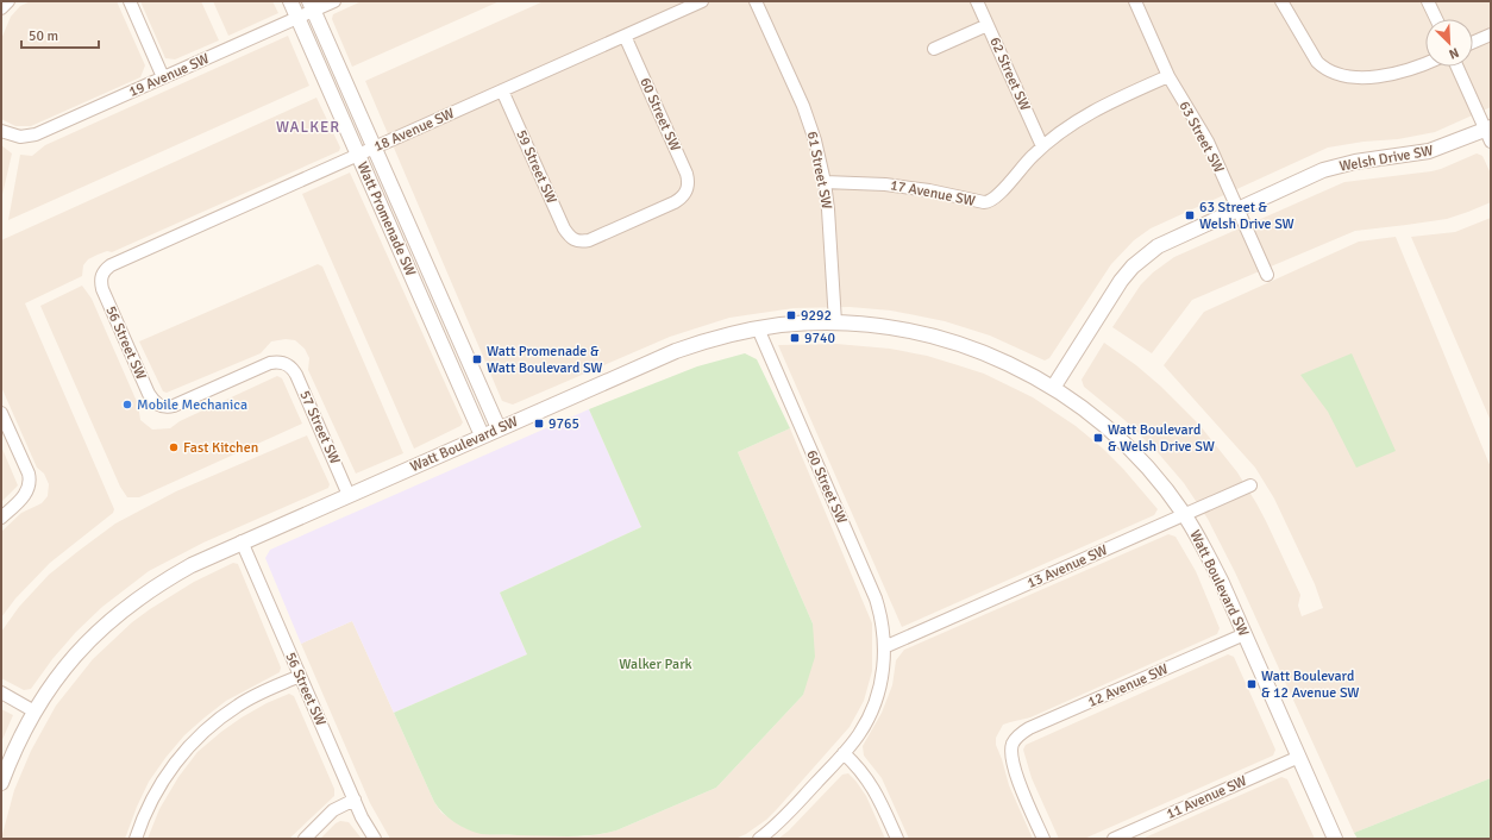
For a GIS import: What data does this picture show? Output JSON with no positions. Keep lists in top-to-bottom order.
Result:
{
  "streets": {
    "street": [
      "62 Street SW",
      "19 Avenue SW",
      "60 Street SW",
      "18 Avenue SW",
      "63 Street SW",
      "Welsh Drive SW",
      "59 Street SW",
      "61 Street SW",
      "17 Avenue SW",
      "Watt Promenade SW",
      "56 Street SW",
      "57 Street SW",
      "Watt Boulevard SW",
      "13 Avenue SW",
      "12 Avenue SW",
      "11 Avenue SW"
    ]
  },
  "crossings": [
    ["62 Street SW", "17 Avenue SW"],
    ["19 Avenue SW", "Watt Promenade SW"],
    ["60 Street SW", "18 Avenue SW"],
    ["60 Street SW", "59 Street SW"],
    ["60 Street SW", "Watt Boulevard SW"],
    ["60 Street SW", "13 Avenue SW"],
    ["18 Avenue SW", "59 Street SW"],
    ["18 Avenue SW", "Watt Promenade SW"],
    ["18 Avenue SW", "56 Street SW"],
    ["63 Street SW", "Welsh Drive SW"],
    ["63 Street SW", "17 Avenue SW"],
    ["Welsh Drive SW", "Watt Boulevard SW"],
    ["61 Street SW", "17 Avenue SW"],
    ["61 Street SW", "Watt Boulevard SW"],
    ["Watt Promenade SW", "Watt Boulevard SW"],
    ["56 Street SW", "57 Street SW"],
    ["56 Street SW", "Watt Boulevard SW"],
    ["57 Street SW", "Watt Boulevard SW"],
    ["Watt Boulevard SW", "13 Avenue SW"],
    ["Watt Boulevard SW", "12 Avenue SW"],
    ["Watt Boulevard SW", "11 Avenue SW"]
  ],
  "districts": ["WALKER"],
  "parks": ["Walker Park"],
  "places": {
    "transit": [
      "63 Street & Welsh Drive SW",
      "9292",
      "9740",
      "Watt Promenade & Watt Boulevard SW",
      "9765",
      "Watt Boulevard & Welsh Drive SW",
      "Watt Boulevard & 12 Avenue SW"
    ],
    "other": ["Mobile Mechanica", "Fast Kitchen"]
  },
  "scale_bar": "50 m",
  "north": "bottom right"
}
